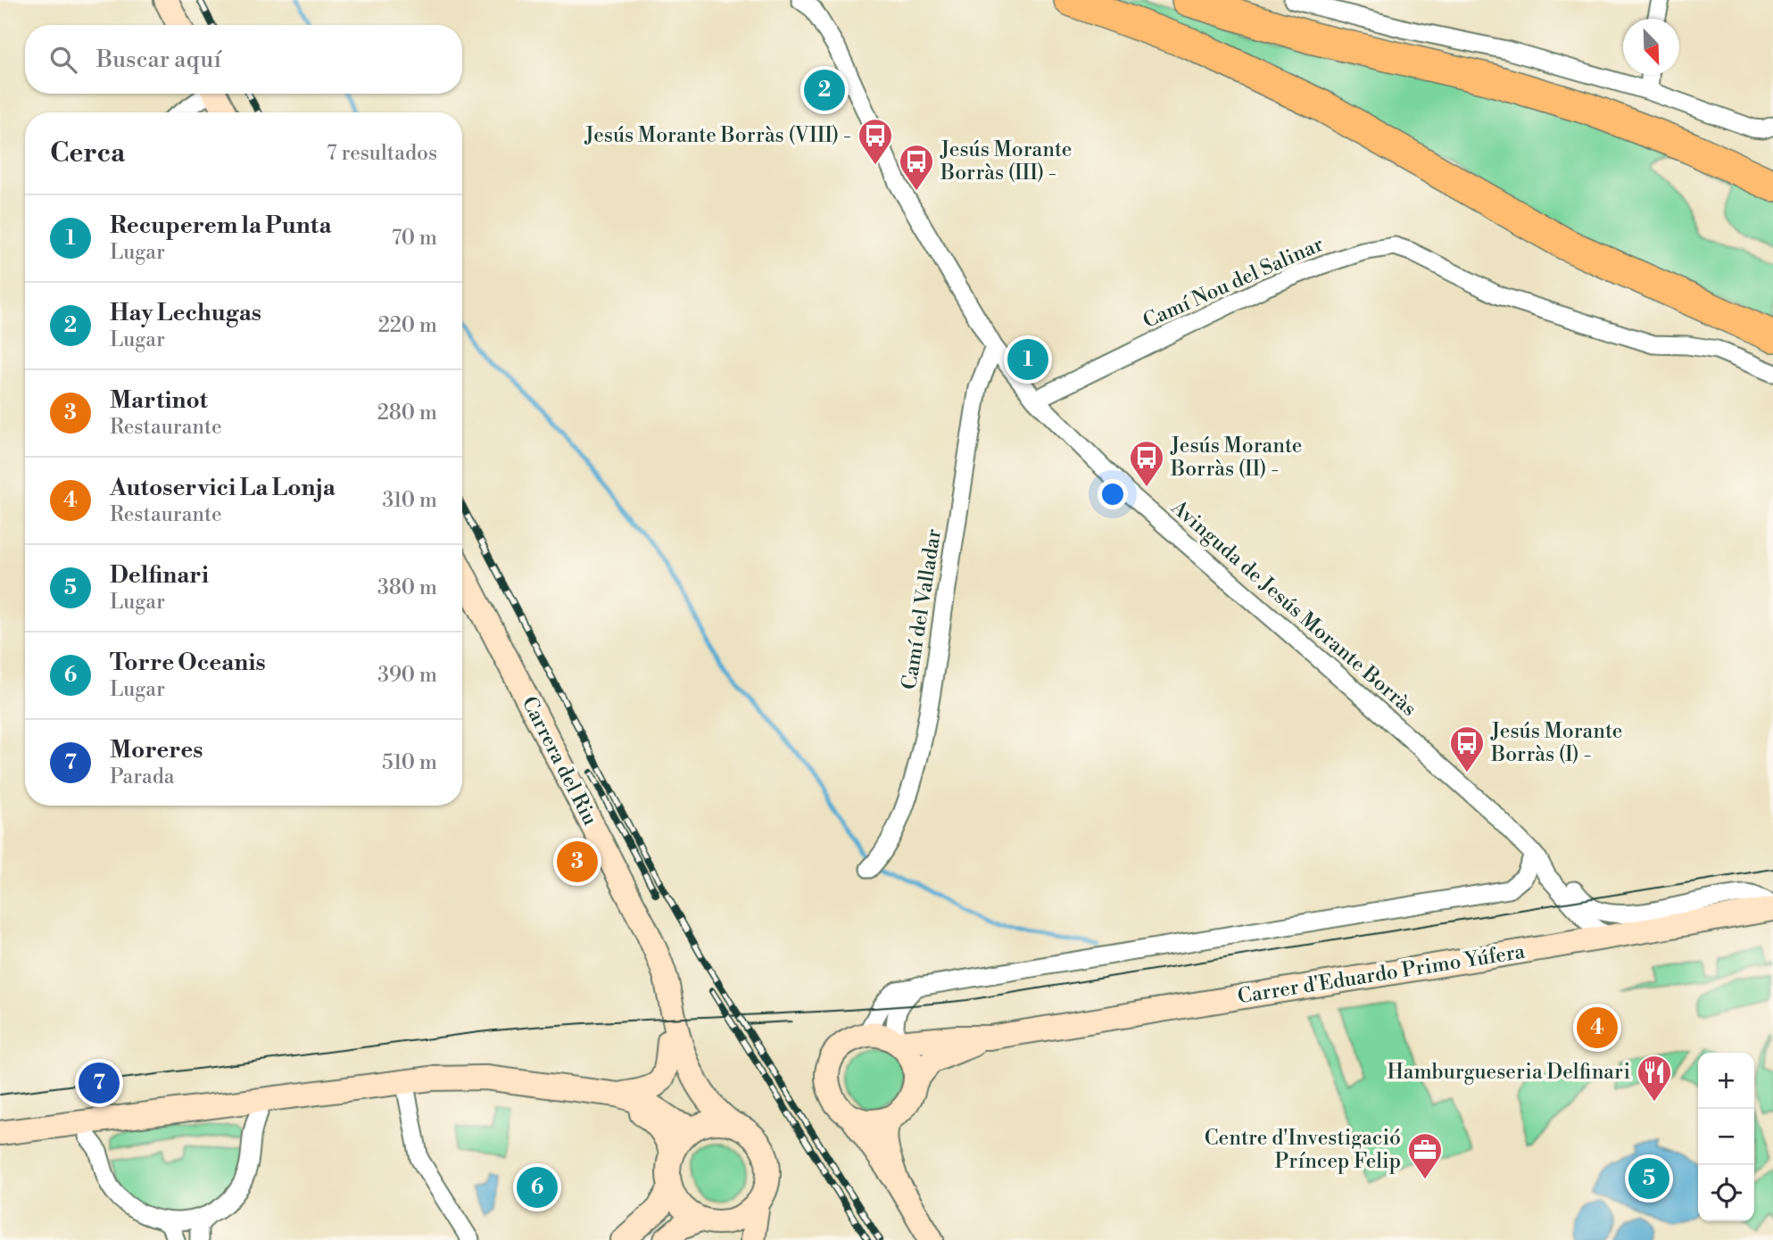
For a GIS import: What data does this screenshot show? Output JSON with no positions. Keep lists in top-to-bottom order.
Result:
{
  "streets": {
    "street": [
      "Camí Nou del Salinar",
      "Avinguda de Jesús Morante Borràs",
      "Camí del Valladar",
      "Carrera del Riu",
      "Carrer d'Eduardo Primo Yúfera"
    ]
  },
  "crossings": [
    ["Camí Nou del Salinar", "Avinguda de Jesús Morante Borràs"],
    ["Avinguda de Jesús Morante Borràs", "Camí del Valladar"],
    ["Avinguda de Jesús Morante Borràs", "Carrer d'Eduardo Primo Yúfera"]
  ],
  "places": {
    "bus stop": [
      "Jesús Morante Borràs (VIII) -",
      "Jesús Morante Borràs (III) -",
      "Jesús Morante Borràs (II) -",
      "Jesús Morante Borràs (I) -"
    ],
    "restaurant": ["Hamburgueseria Delfinari"],
    "office": ["Centre d'Investigació Príncep Felip"]
  },
  "north": "bottom right",
  "page": {
    "search": "Buscar aquí",
    "pins": [
      "2",
      "1",
      "3",
      "4",
      "7",
      "5",
      "6"
    ],
    "heading": ["Cerca", "7 resultados"],
    "list": [
      {
        "mark": "1",
        "name": "Recuperem la Punta",
        "note": "Lugar",
        "value": "70 m"
      },
      {
        "mark": "2",
        "name": "Hay Lechugas",
        "note": "Lugar",
        "value": "220 m"
      },
      {
        "mark": "3",
        "name": "Martinot",
        "note": "Restaurante",
        "value": "280 m"
      },
      {
        "mark": "4",
        "name": "Autoservici La Lonja",
        "note": "Restaurante",
        "value": "310 m"
      },
      {
        "mark": "5",
        "name": "Delfinari",
        "note": "Lugar",
        "value": "380 m"
      },
      {
        "mark": "6",
        "name": "Torre Oceanis",
        "note": "Lugar",
        "value": "390 m"
      },
      {
        "mark": "7",
        "name": "Moreres",
        "note": "Parada",
        "value": "510 m"
      }
    ],
    "map_buttons": ["+", "−"]
  }
}
